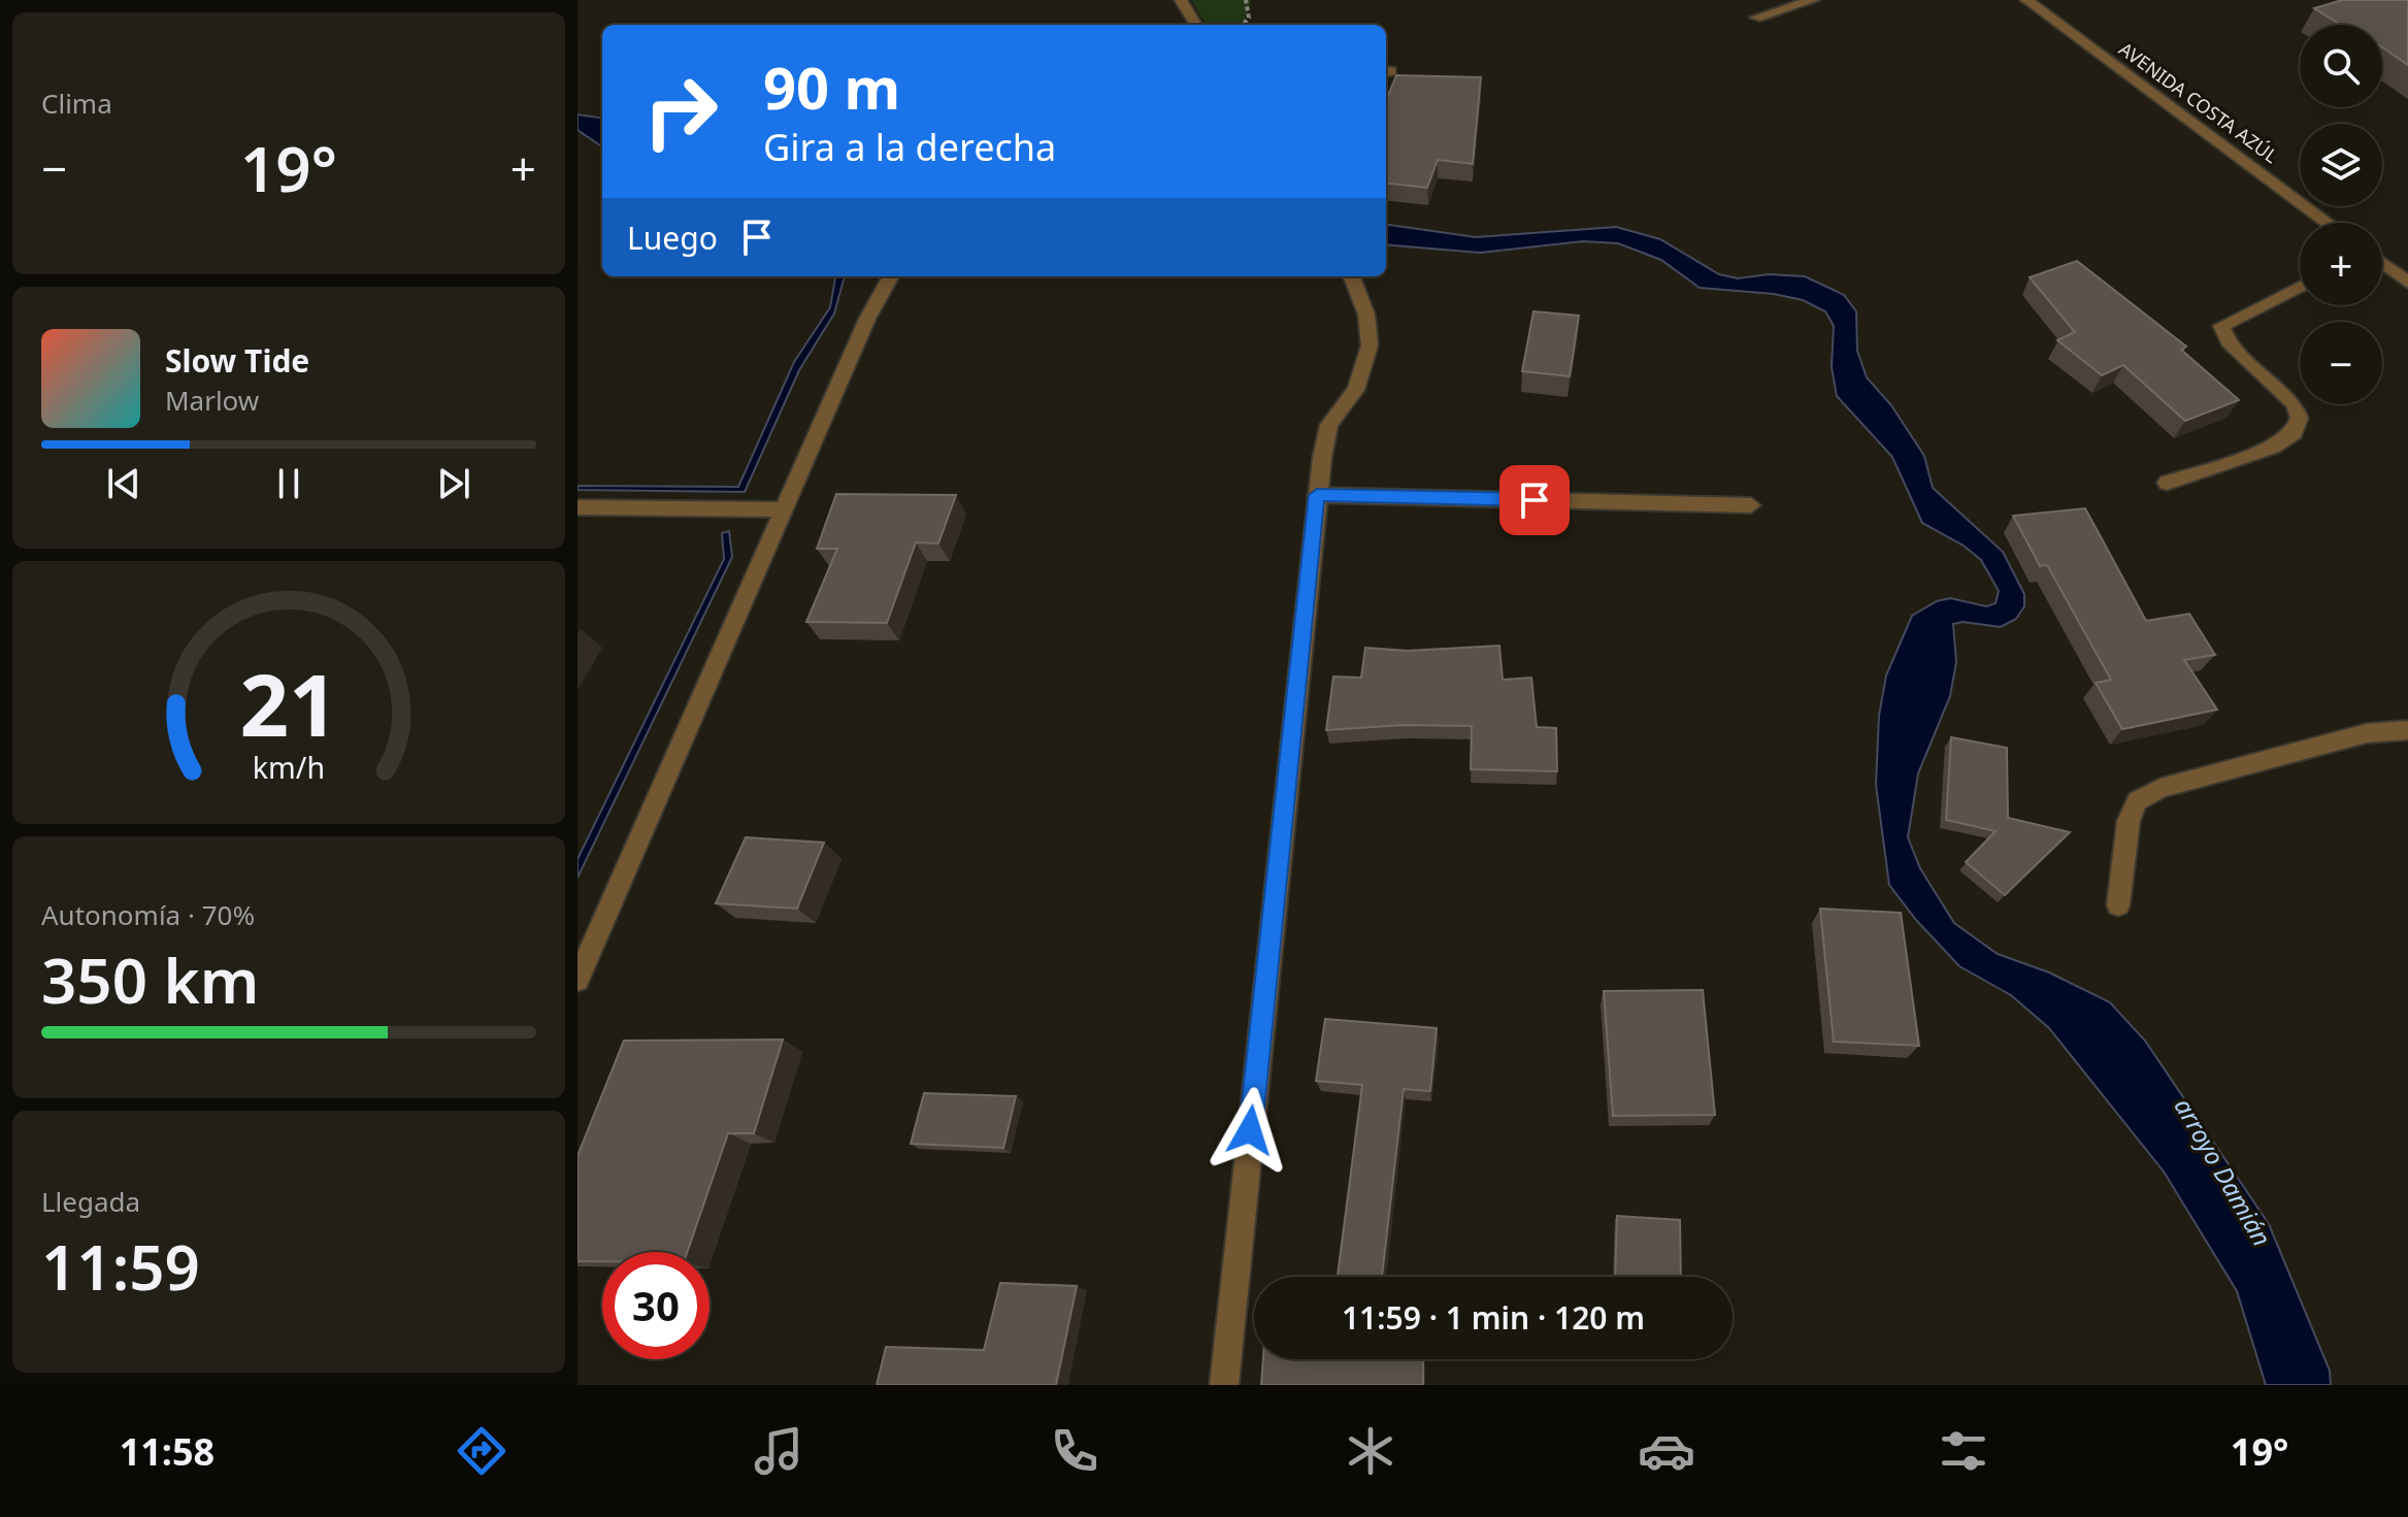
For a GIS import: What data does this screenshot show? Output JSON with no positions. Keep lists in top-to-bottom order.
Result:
{
  "streets": {
    "street": ["AVENIDA COSTA AZÚL"]
  },
  "water": ["arroyo Damián"],
  "page": {
    "tile": [
      "Clima",
      ["Autonomía · 70%", "350 km"],
      ["Llegada", "11:59"]
    ],
    "map_buttons": ["+", "−"],
    "turn": ["90 m", "Gira a la derecha"],
    "heat": ["−", "19°", "+"],
    "then": "Luego",
    "song": ["Slow Tide", "Marlow"],
    "limit": "30",
    "trip": "11:59 · 1 min · 120 m",
    "tabs": ["11:58", "19°"],
    "gauge": ["21", "km/h"]
  }
}
